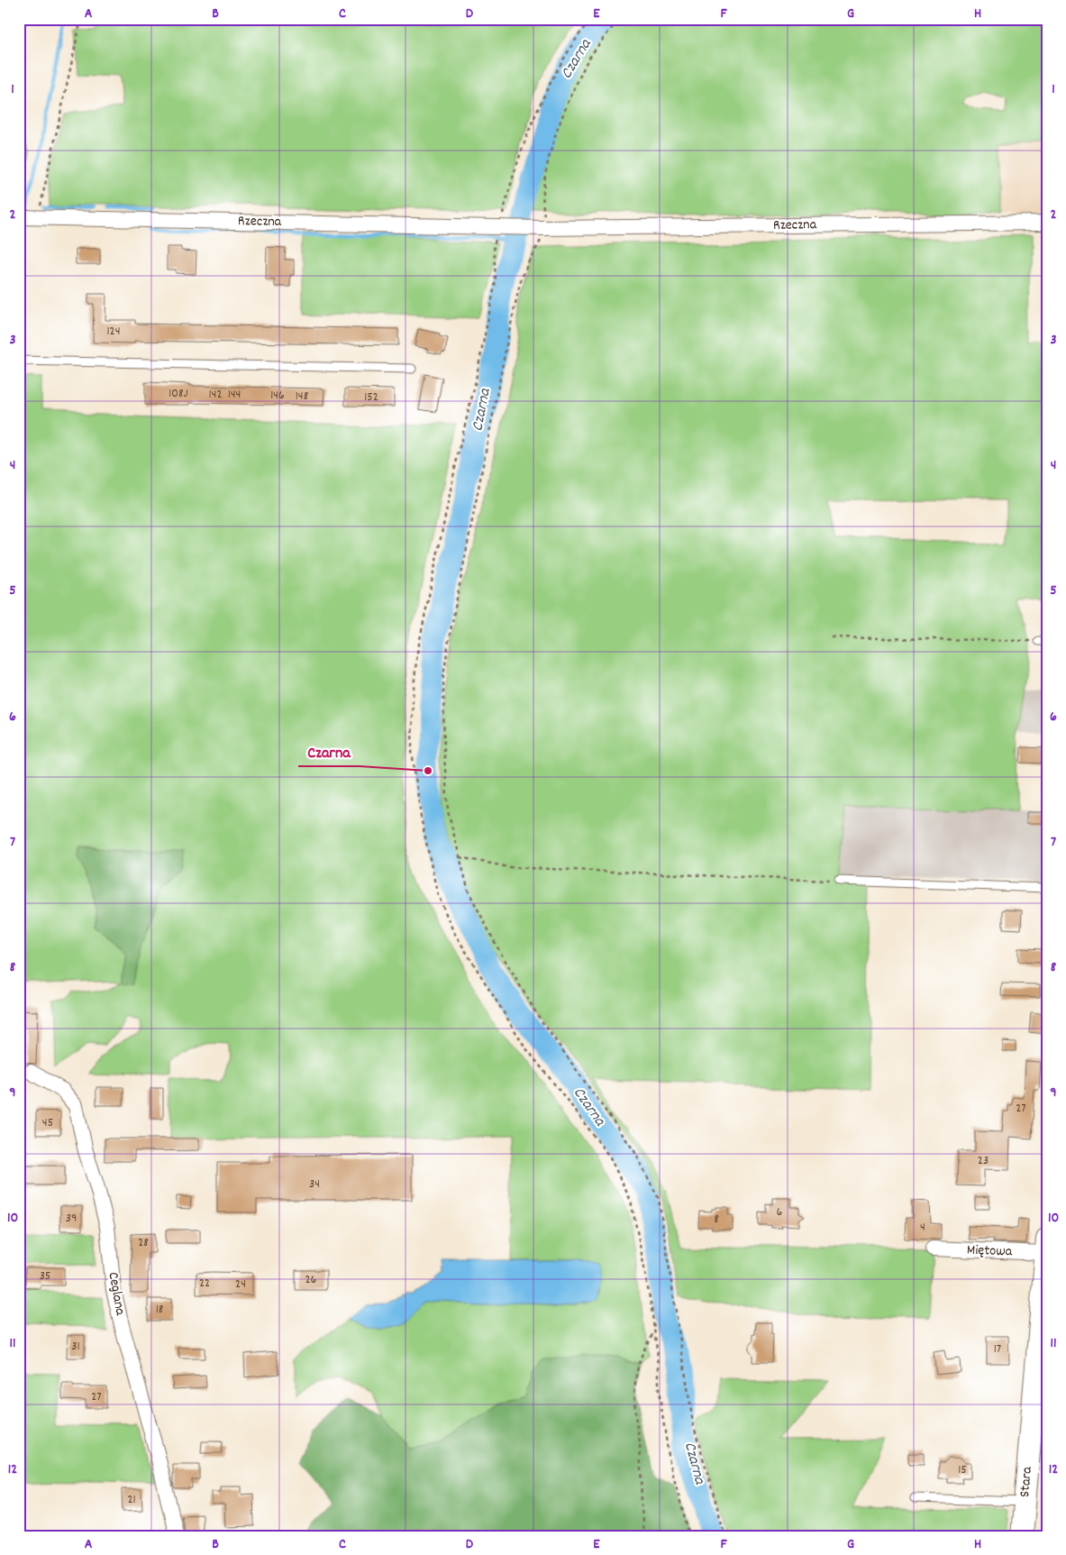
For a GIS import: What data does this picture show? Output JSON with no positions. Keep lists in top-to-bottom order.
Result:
{
  "streets": {
    "street": [
      "Rzeczna",
      "Miętowa",
      "Ceglana",
      "Stara"
    ]
  },
  "crossings": [
    ["Miętowa", "Stara"]
  ],
  "water": ["Czarna"],
  "places": ["Czarna"],
  "house_numbers": [
    "124",
    "108J",
    "142",
    "144",
    "146",
    "148",
    "152",
    "27",
    "45",
    "23",
    "34",
    "6",
    "39",
    "8",
    "4",
    "28",
    "35",
    "26",
    "22",
    "24",
    "18",
    "31",
    "17",
    "27",
    "15",
    "21"
  ],
  "grid": {
    "columns": [
      "A",
      "B",
      "C",
      "D",
      "E",
      "F",
      "G",
      "H"
    ],
    "rows": [
      "1",
      "2",
      "3",
      "4",
      "5",
      "6",
      "7",
      "8",
      "9",
      "10",
      "11",
      "12"
    ]
  }
}
